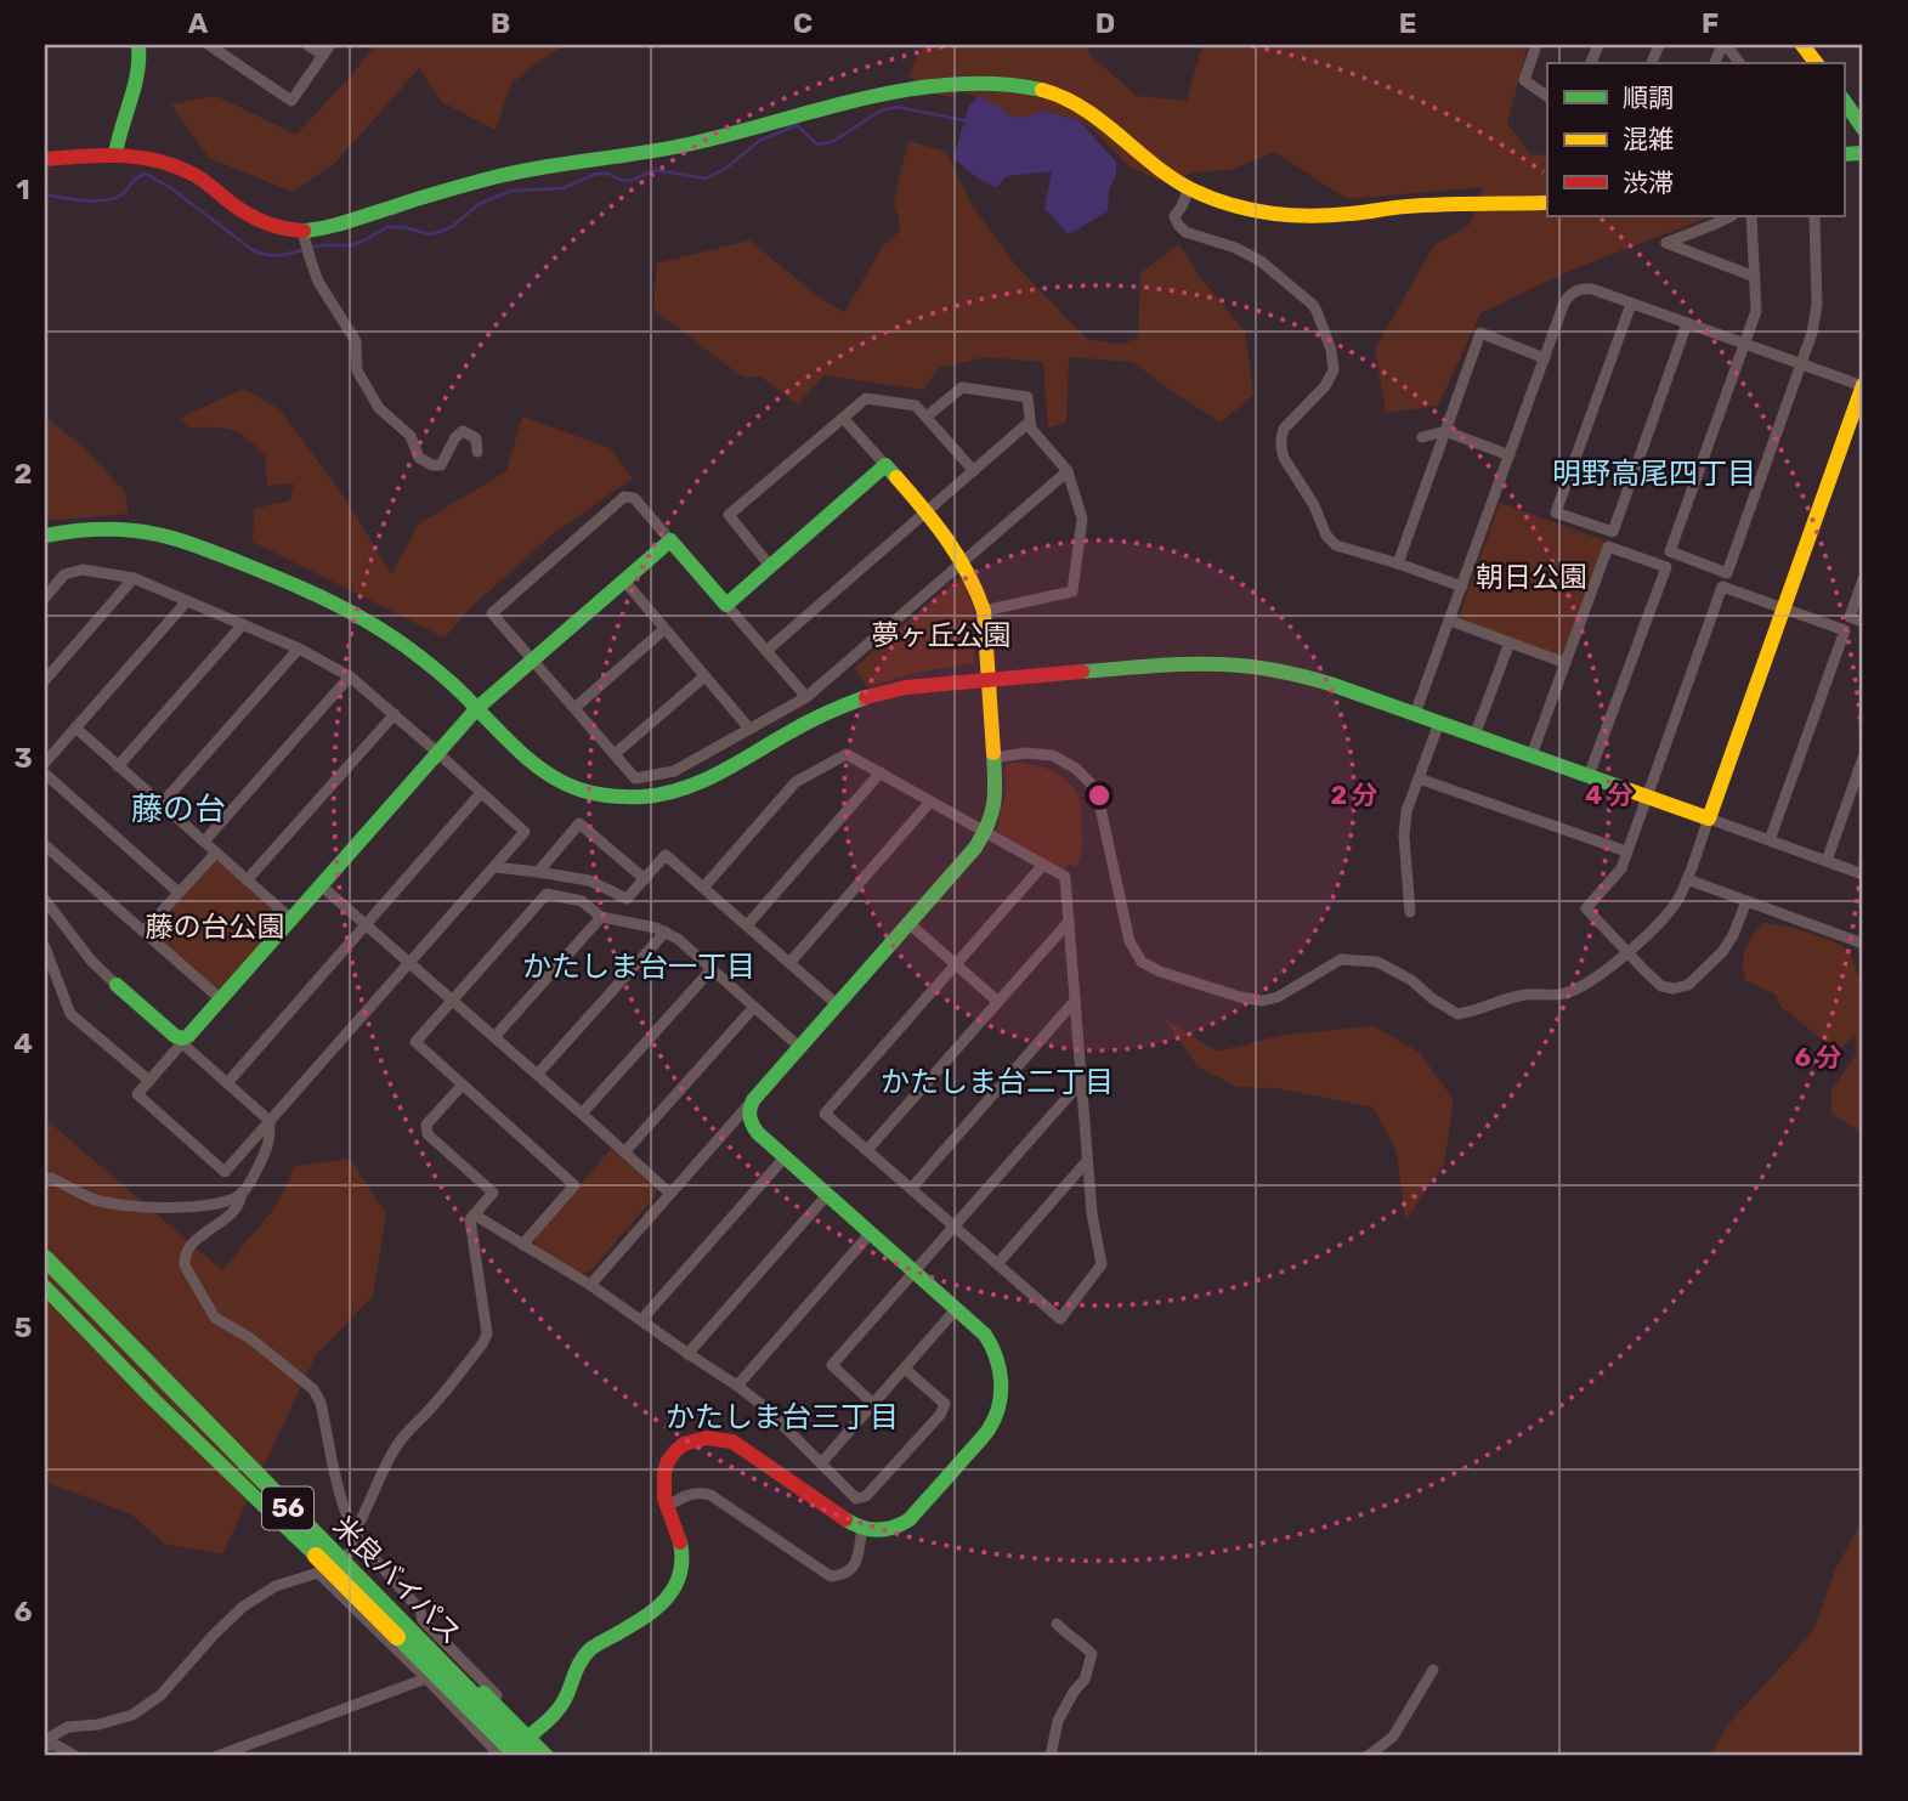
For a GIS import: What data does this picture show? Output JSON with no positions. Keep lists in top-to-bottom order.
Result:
{
  "streets": {
    "street": ["56", "米良バイパス"]
  },
  "districts": [
    "明野高尾四丁目",
    "藤の台",
    "かたしま台一丁目",
    "かたしま台二丁目",
    "かたしま台三丁目"
  ],
  "parks": ["朝日公園", "夢ヶ丘公園", "藤の台公園"],
  "legend": ["順調", "混雑", "渋滞"],
  "grid": {
    "columns": [
      "A",
      "B",
      "C",
      "D",
      "E",
      "F"
    ],
    "rows": [
      "1",
      "2",
      "3",
      "4",
      "5",
      "6"
    ]
  },
  "rings": ["2 分", "4 分", "6 分"]
}
